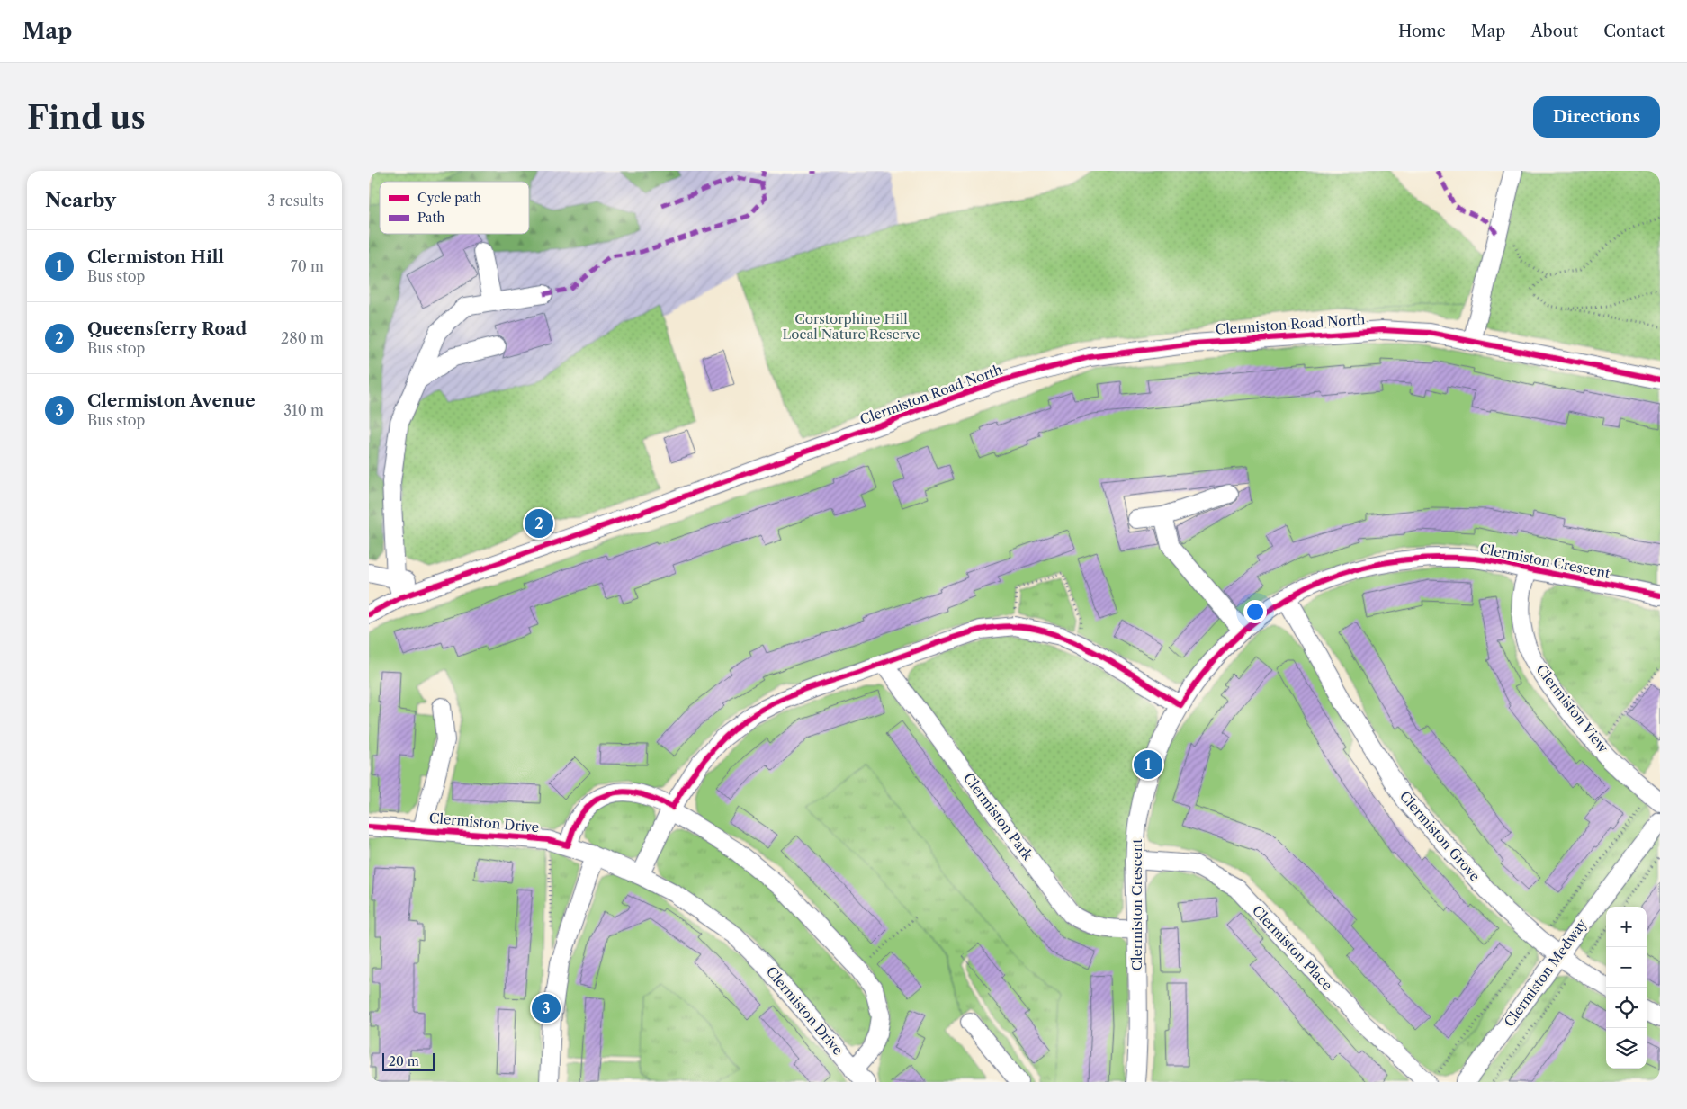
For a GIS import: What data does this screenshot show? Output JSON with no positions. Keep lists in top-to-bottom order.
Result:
{
  "streets": {
    "street": [
      "Clermiston Road North",
      "Clermiston Crescent",
      "Clermiston View",
      "Clermiston Park",
      "Clermiston Drive",
      "Clermiston Grove",
      "Clermiston Place",
      "Clermiston Medway"
    ]
  },
  "crossings": [
    ["Clermiston Crescent", "Clermiston View"],
    ["Clermiston Crescent", "Clermiston Park"],
    ["Clermiston Crescent", "Clermiston Grove"],
    ["Clermiston Crescent", "Clermiston Place"],
    ["Clermiston Grove", "Clermiston Medway"]
  ],
  "parks": ["Corstorphine Hill Local Nature Reserve"],
  "legend": ["Cycle path", "Path"],
  "scale_bar": "20 m",
  "page": {
    "header": "Map",
    "nav": [
      "Home",
      "Map",
      "About",
      "Contact"
    ],
    "buttons": "Directions",
    "title": "Find us",
    "heading": ["Nearby", "3 results"],
    "list": [
      {
        "mark": "1",
        "name": "Clermiston Hill",
        "note": "Bus stop",
        "value": "70 m"
      },
      {
        "mark": "2",
        "name": "Queensferry Road",
        "note": "Bus stop",
        "value": "280 m"
      },
      {
        "mark": "3",
        "name": "Clermiston Avenue",
        "note": "Bus stop",
        "value": "310 m"
      }
    ],
    "pins": ["2", "1", "3"],
    "map_buttons": ["+", "−"],
    "scale": "20 m"
  }
}
